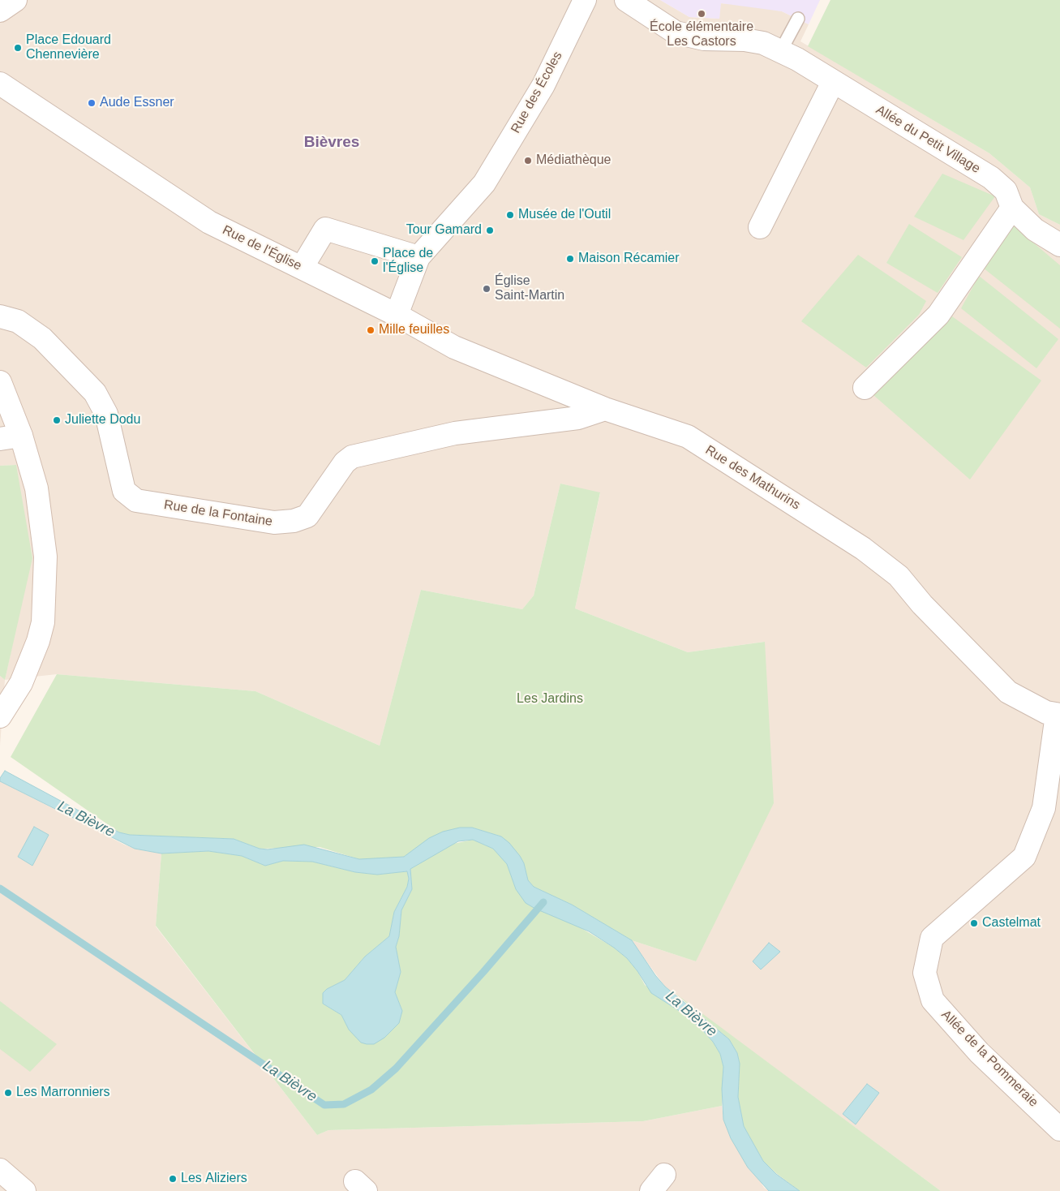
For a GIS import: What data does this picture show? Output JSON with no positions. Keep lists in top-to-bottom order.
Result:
{
  "streets": {
    "street": [
      "Rue des Écoles",
      "Allée du Petit Village",
      "Rue de l'Église",
      "Rue des Mathurins",
      "Rue de la Fontaine",
      "Allée de la Pommeraie"
    ]
  },
  "crossings": [
    ["Rue de l'Église", "Rue des Mathurins"],
    ["Rue des Mathurins", "Rue de la Fontaine"],
    ["Rue des Mathurins", "Allée de la Pommeraie"]
  ],
  "districts": ["Bièvres"],
  "water": ["La Bièvre"],
  "parks": ["Les Jardins"],
  "places": [
    "École élémentaire Les Castors",
    "Place Edouard Chennevière",
    "Aude Essner",
    "Médiathèque",
    "Musée de l'Outil",
    "Tour Gamard",
    "Maison Récamier",
    "Place de l'Église",
    "Église Saint-Martin",
    "Mille feuilles",
    "Juliette Dodu",
    "Castelmat",
    "Les Marronniers",
    "Les Aliziers"
  ]
}
